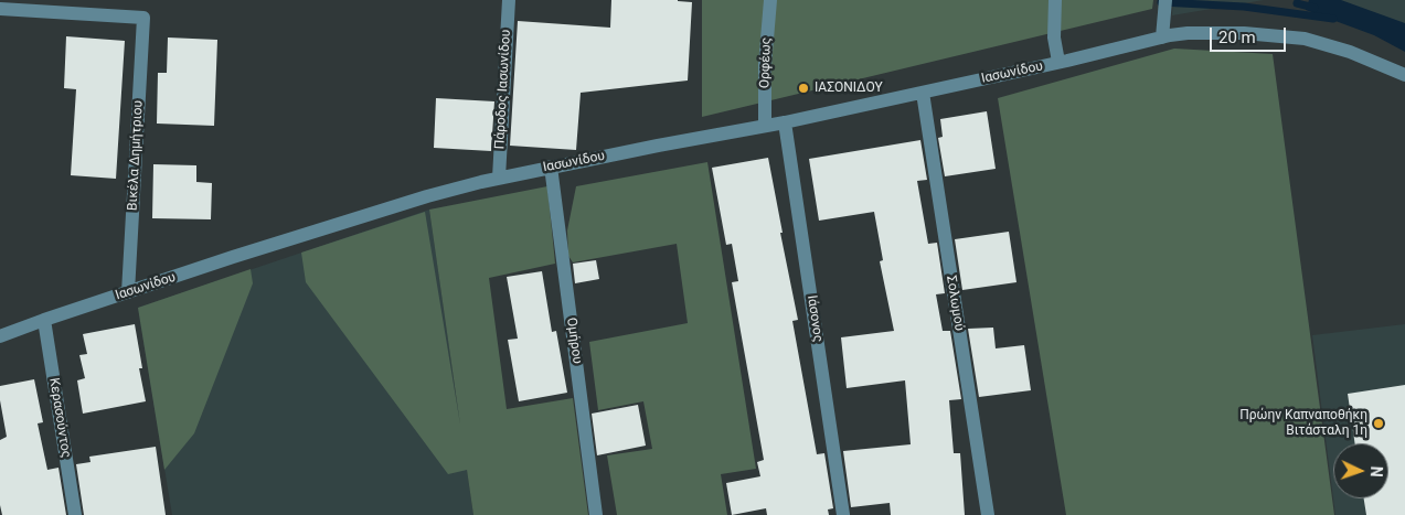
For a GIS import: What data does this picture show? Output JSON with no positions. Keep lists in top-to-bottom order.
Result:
{
  "streets": {
    "street": [
      "Ορφέως",
      "Ιασωνίδου",
      "Πάροδος Ιασωνίδου",
      "Βικέλα Δημήτριου",
      "Σολωμού",
      "Ιάσονος",
      "Ομήρου",
      "Κερασούντος"
    ]
  },
  "crossings": [
    ["Ορφέως", "Ιασωνίδου"],
    ["Ιασωνίδου", "Πάροδος Ιασωνίδου"],
    ["Ιασωνίδου", "Βικέλα Δημήτριου"],
    ["Ιασωνίδου", "Σολωμού"],
    ["Ιασωνίδου", "Ιάσονος"],
    ["Ιασωνίδου", "Ομήρου"],
    ["Ιασωνίδου", "Κερασούντος"]
  ],
  "places": ["ΙΑΣΟΝΙΔΟΥ", "Πρώην Καπναποθήκη Βιτάσταλη 1η"],
  "scale_bar": "20 m",
  "north": "right"
}
